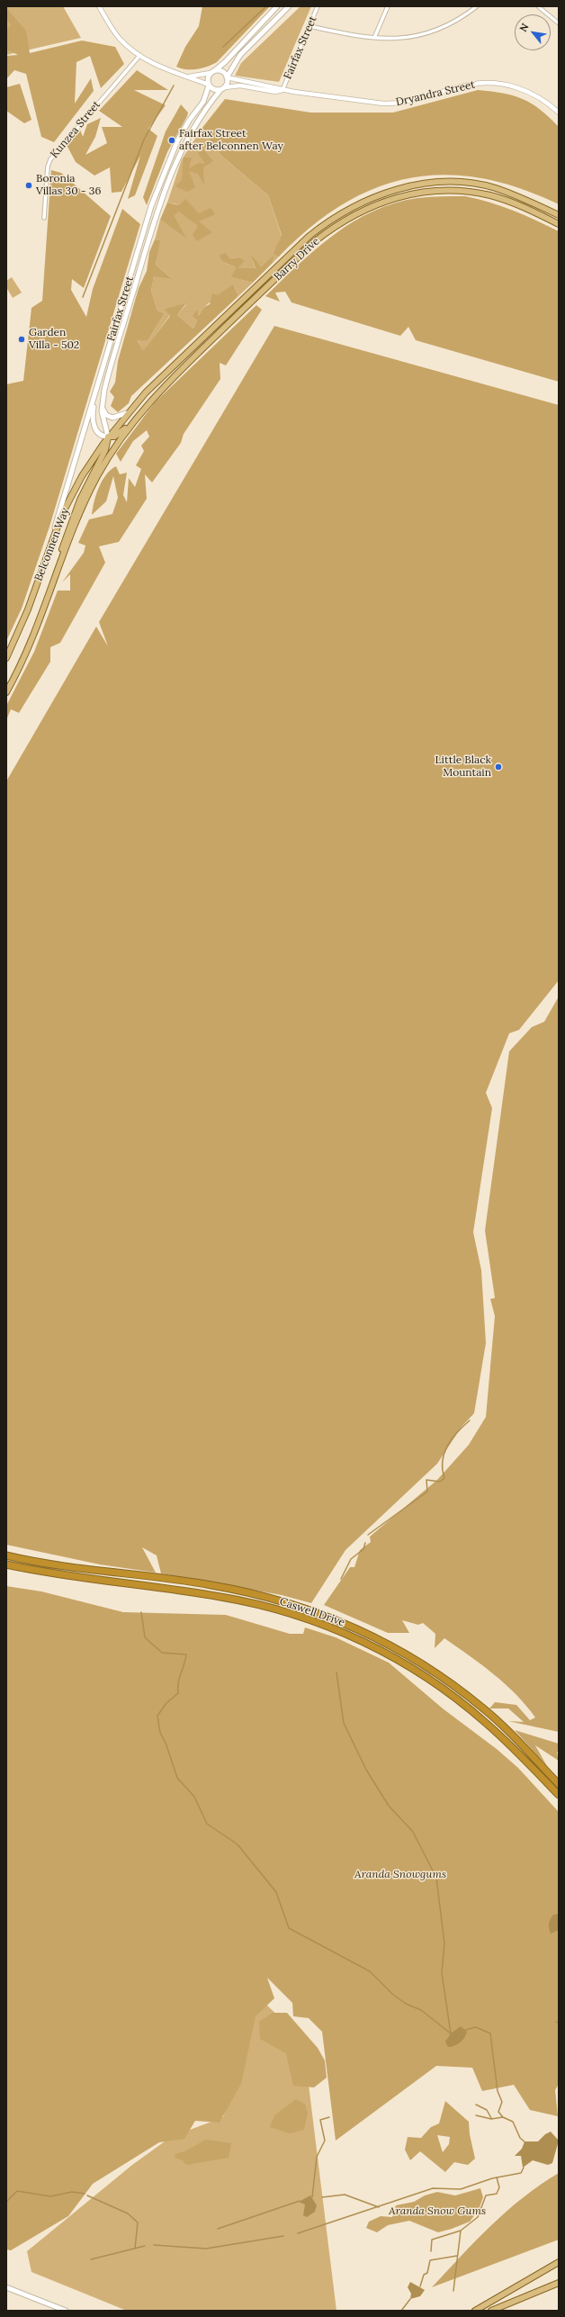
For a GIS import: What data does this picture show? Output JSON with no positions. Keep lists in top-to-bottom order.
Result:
{
  "streets": {
    "highway": ["Caswell Drive"],
    "main road": ["Fairfax Street", "Barry Drive", "Belconnen Way"],
    "street": ["Dryandra Street", "Kunzea Street"]
  },
  "crossings": [
    ["Fairfax Street", "Dryandra Street"],
    ["Fairfax Street", "Barry Drive"],
    ["Fairfax Street", "Belconnen Way"],
    ["Barry Drive", "Belconnen Way"]
  ],
  "parks": ["Aranda Snowgums", "Aranda Snow Gums"],
  "places": [
    "Fairfax Street after Belconnen Way",
    "Boronia Villas 30 - 36",
    "Garden Villa - 502",
    "Little Black Mountain"
  ],
  "north": "top left"
}
